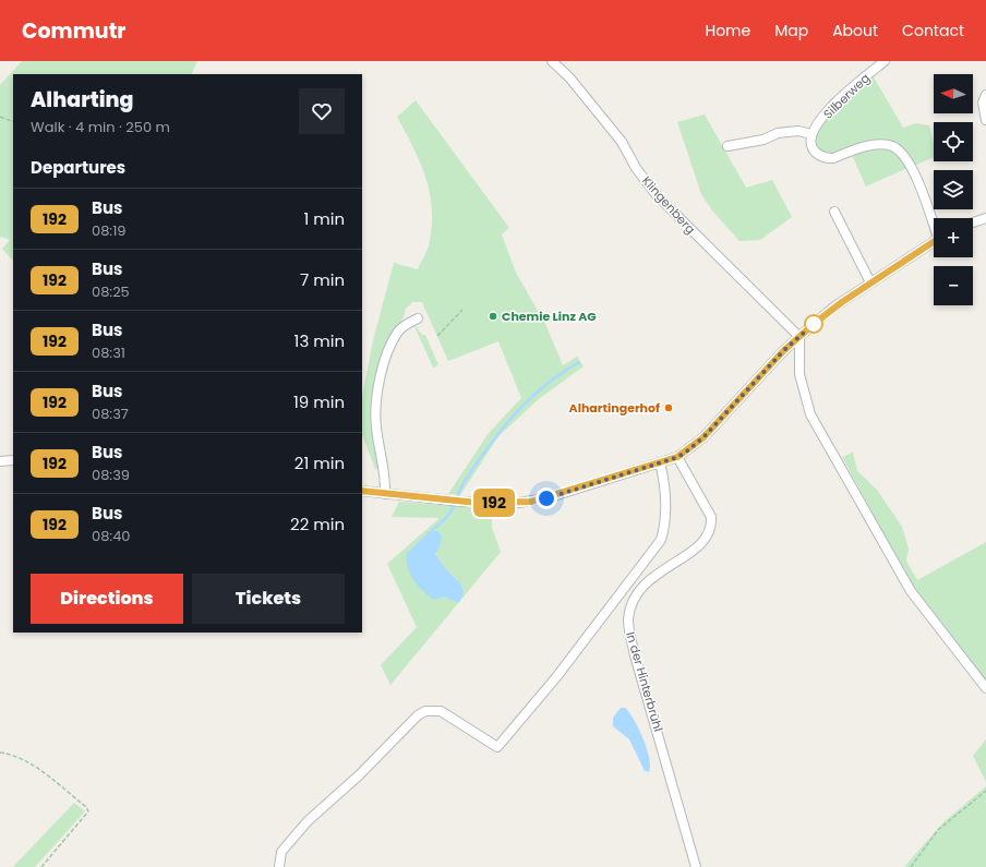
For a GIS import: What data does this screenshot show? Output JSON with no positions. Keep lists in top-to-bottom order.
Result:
{
  "streets": {
    "street": ["Silberweg", "Klingenberg", "In der Hinterbrühl"]
  },
  "places": ["Chemie Linz AG", "Alhartingerhof"],
  "lines": ["bus line 192"],
  "north": "left",
  "page": {
    "header": "Commutr",
    "nav": [
      "Home",
      "Map",
      "About",
      "Contact"
    ],
    "on_map": "192",
    "map_buttons": ["+", "−"],
    "heading": [
      ["Alharting", "Walk · 4 min · 250 m"],
      "Departures"
    ],
    "list": [
      {
        "mark": "192",
        "name": "Bus",
        "note": "08:19",
        "value": "1 min"
      },
      {
        "mark": "192",
        "name": "Bus",
        "note": "08:25",
        "value": "7 min"
      },
      {
        "mark": "192",
        "name": "Bus",
        "note": "08:31",
        "value": "13 min"
      },
      {
        "mark": "192",
        "name": "Bus",
        "note": "08:37",
        "value": "19 min"
      },
      {
        "mark": "192",
        "name": "Bus",
        "note": "08:39",
        "value": "21 min"
      },
      {
        "mark": "192",
        "name": "Bus",
        "note": "08:40",
        "value": "22 min"
      }
    ],
    "buttons": ["Directions", "Tickets"]
  }
}
